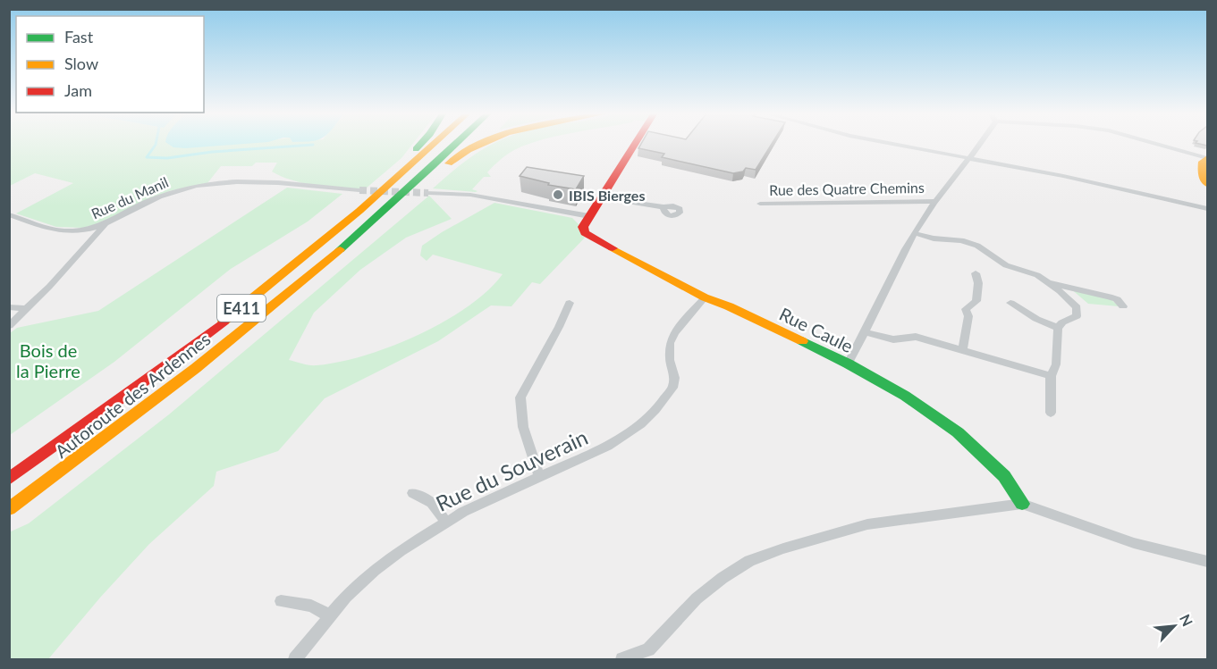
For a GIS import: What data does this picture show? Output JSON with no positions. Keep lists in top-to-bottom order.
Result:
{
  "streets": {
    "main road": ["E411", "Rue Caule", "Autoroute des Ardennes"],
    "street": ["Rue des Quatre Chemins", "Rue du Manil", "Rue du Souverain"]
  },
  "crossings": [
    ["Rue Caule", "Rue du Souverain"]
  ],
  "parks": ["Bois de la Pierre"],
  "places": ["IBIS Bierges"],
  "legend": ["Fast", "Slow", "Jam"],
  "north": "top right"
}
